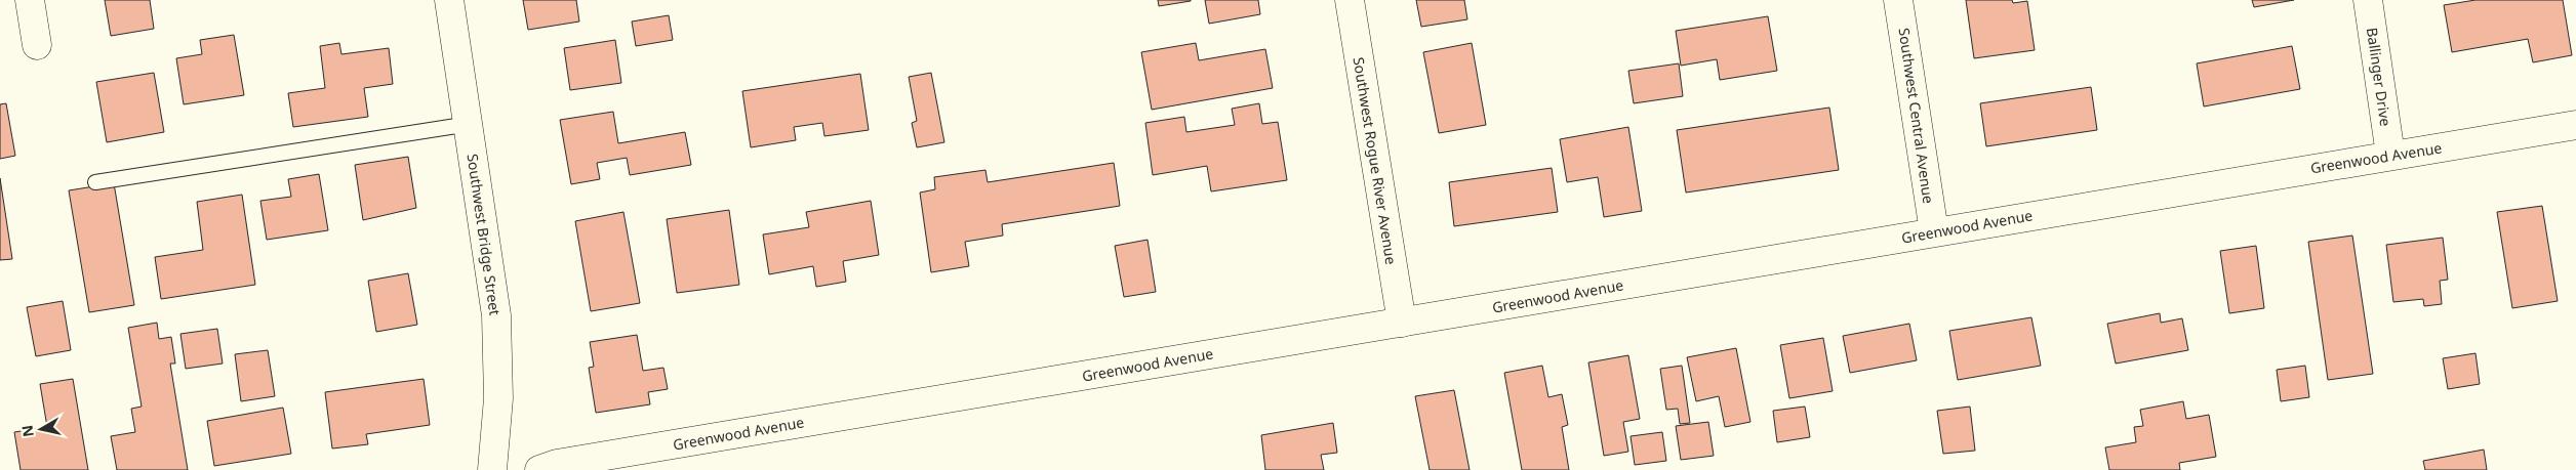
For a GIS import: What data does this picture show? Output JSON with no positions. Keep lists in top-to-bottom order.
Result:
{
  "streets": {
    "street": [
      "Ballinger Drive",
      "Southwest Central Avenue",
      "Greenwood Avenue",
      "Southwest Rogue River Avenue",
      "Southwest Bridge Street"
    ]
  },
  "crossings": [
    ["Ballinger Drive", "Greenwood Avenue"],
    ["Southwest Central Avenue", "Greenwood Avenue"],
    ["Greenwood Avenue", "Southwest Rogue River Avenue"]
  ],
  "north": "left"
}
